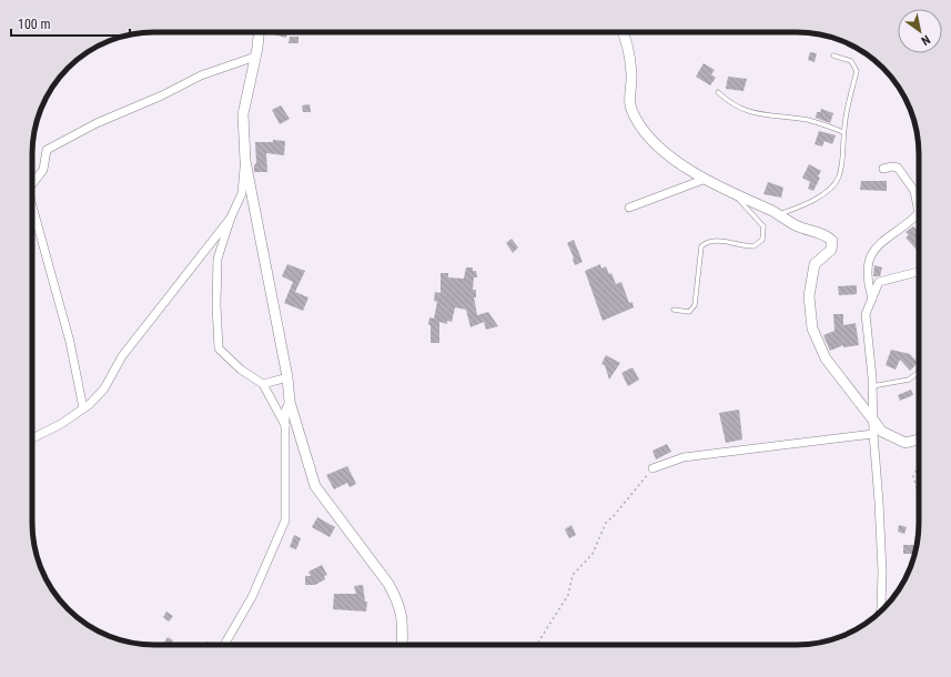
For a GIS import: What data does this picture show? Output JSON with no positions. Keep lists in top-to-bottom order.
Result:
{
  "scale_bar": "100 m",
  "north": "bottom right"
}
